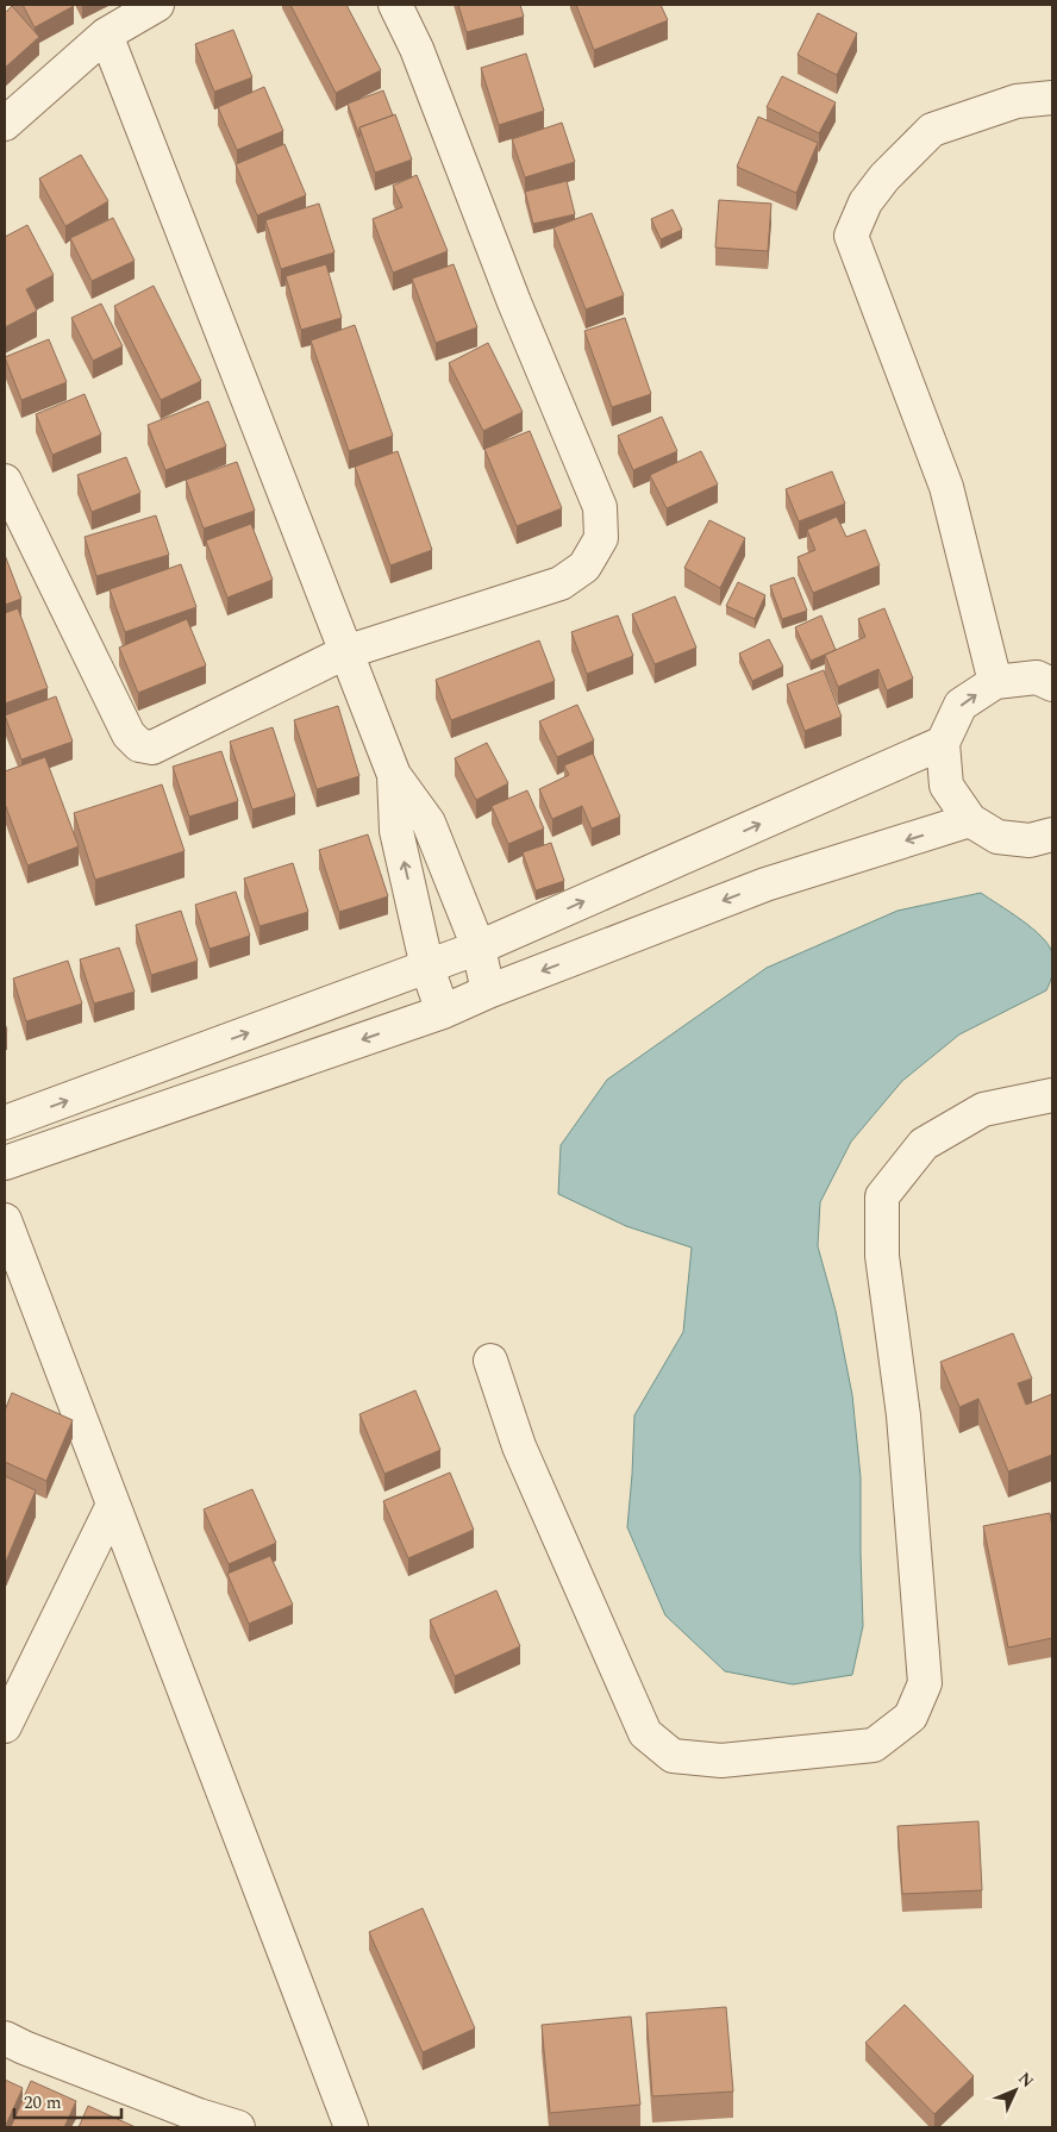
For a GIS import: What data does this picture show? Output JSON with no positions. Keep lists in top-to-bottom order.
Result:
{
  "scale_bar": "20 m",
  "north": "top right"
}
